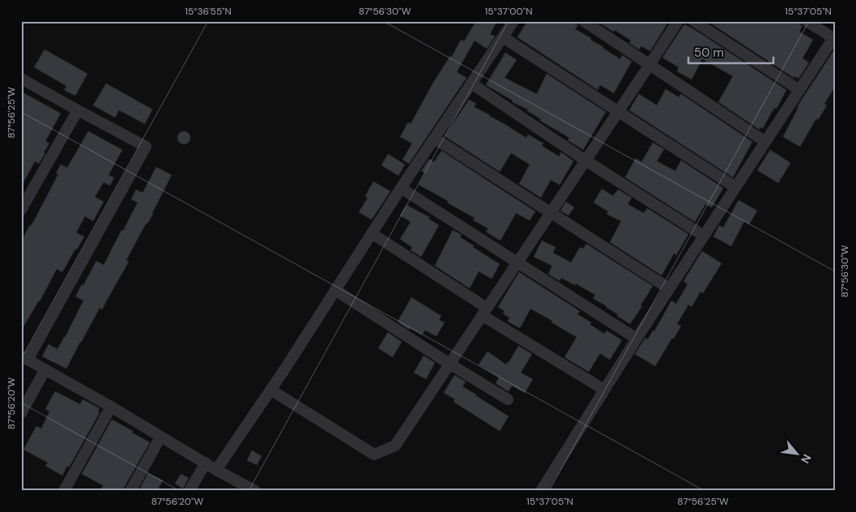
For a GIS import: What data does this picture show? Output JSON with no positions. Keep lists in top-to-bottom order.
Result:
{
  "scale_bar": "50 m",
  "north": "bottom right",
  "coordinates": [
    "15°36'55\"N",
    "87°56'30\"W",
    "15°37'00\"N",
    "15°37'05\"N",
    "87°56'25\"W",
    "87°56'20\"W"
  ]
}
